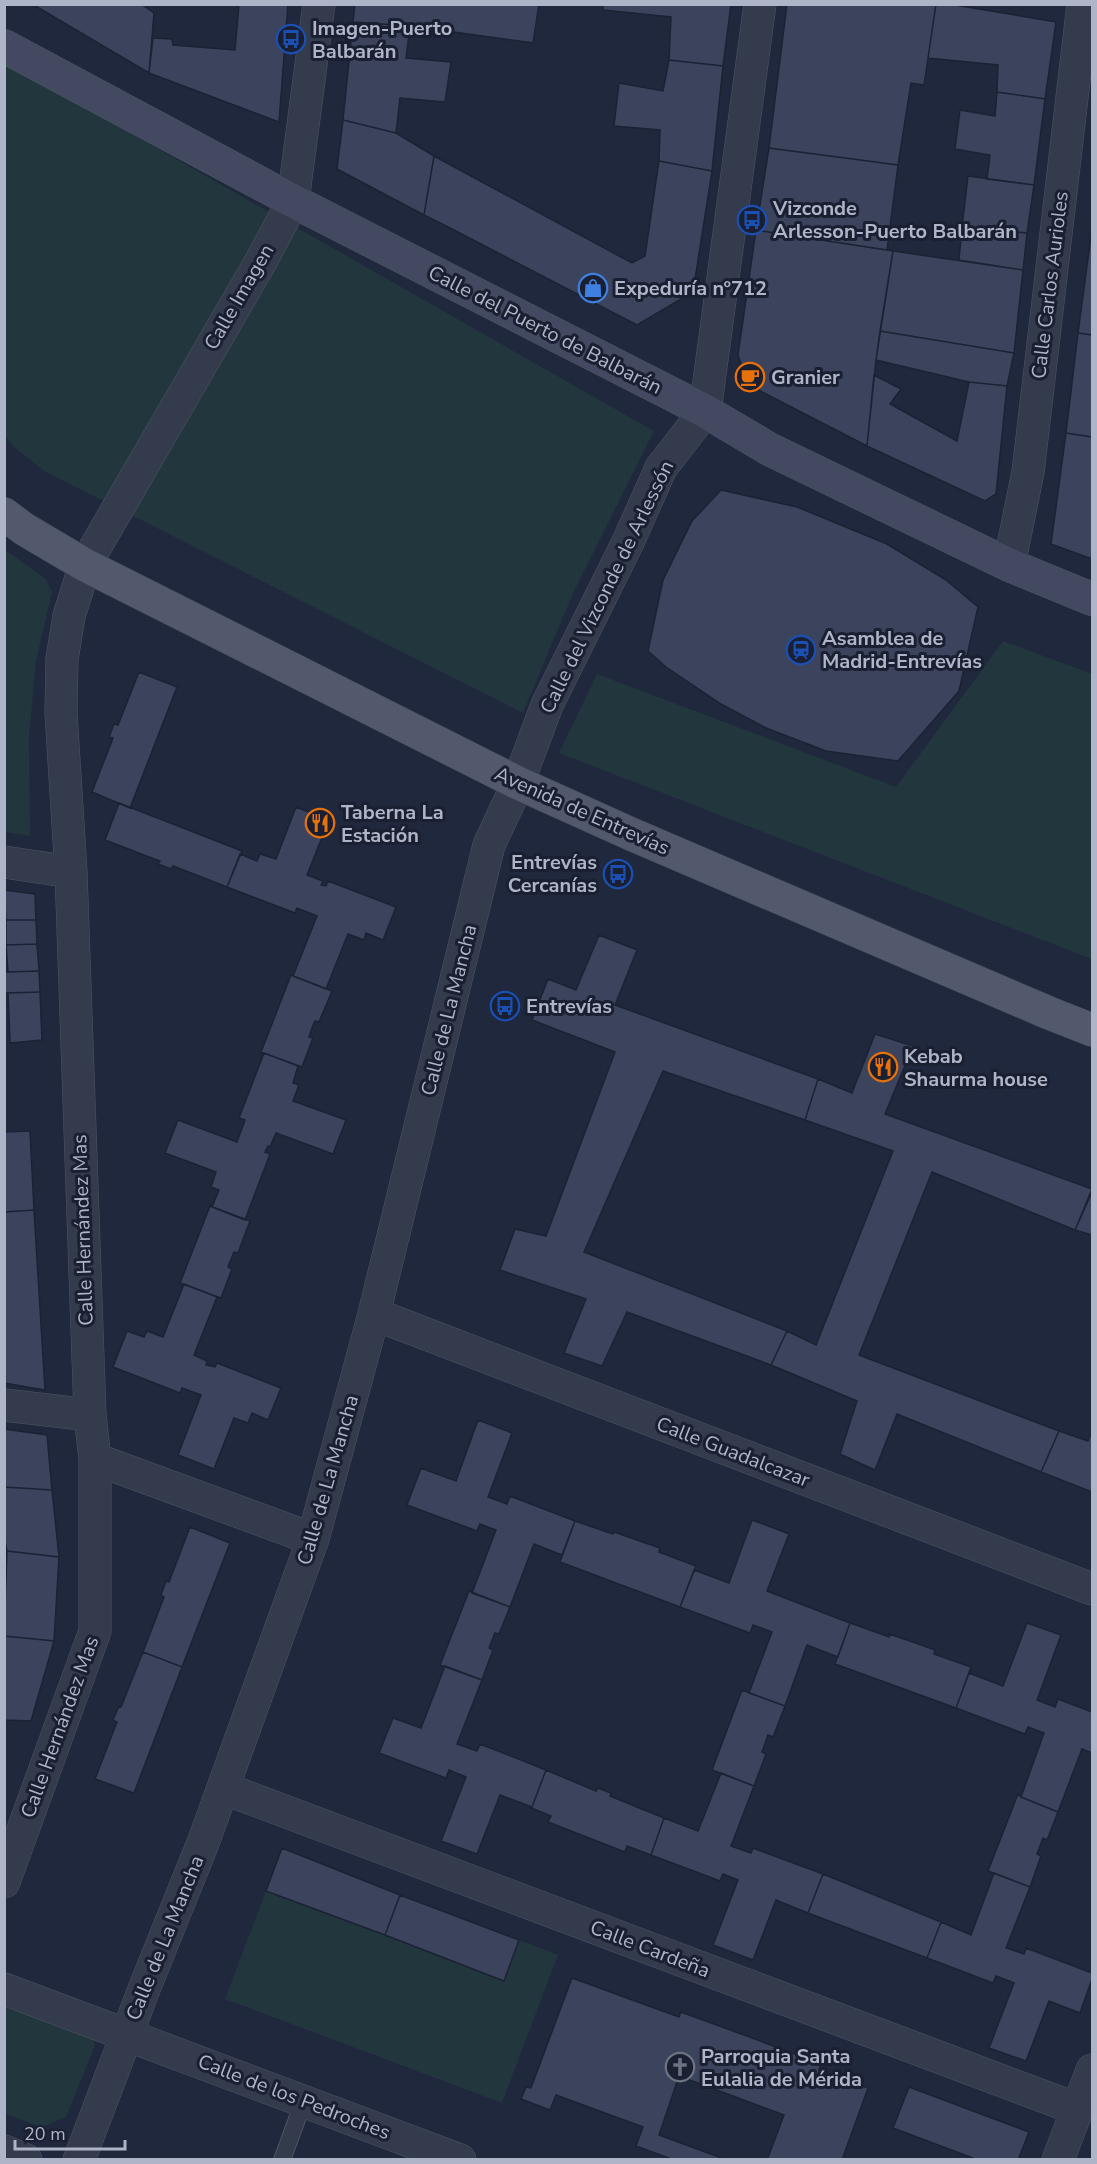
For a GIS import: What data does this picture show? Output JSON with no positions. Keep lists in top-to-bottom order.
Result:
{
  "streets": {
    "main road": ["Avenida de Entrevías"],
    "street": [
      "Calle Carlos Aurioles",
      "Calle Imagen",
      "Calle del Puerto de Balbarán",
      "Calle del Vizconde de Arlessón",
      "Calle de La Mancha",
      "Calle Hernández Mas",
      "Calle Guadalcazar",
      "Calle Cardeña",
      "Calle de los Pedroches"
    ]
  },
  "crossings": [
    ["Calle Carlos Aurioles", "Calle del Puerto de Balbarán"],
    ["Calle Imagen", "Calle del Puerto de Balbarán"],
    ["Calle Imagen", "Avenida de Entrevías"],
    ["Calle Imagen", "Calle Hernández Mas"],
    ["Calle del Puerto de Balbarán", "Calle del Vizconde de Arlessón"],
    ["Calle del Vizconde de Arlessón", "Avenida de Entrevías"],
    ["Calle del Vizconde de Arlessón", "Calle de La Mancha"],
    ["Avenida de Entrevías", "Calle de La Mancha"],
    ["Avenida de Entrevías", "Calle Hernández Mas"],
    ["Calle de La Mancha", "Calle Guadalcazar"],
    ["Calle de La Mancha", "Calle Cardeña"],
    ["Calle de La Mancha", "Calle de los Pedroches"]
  ],
  "places": {
    "bus stop": [
      "Imagen-Puerto Balbarán",
      "Vizconde Arlesson-Puerto Balbarán",
      "Entrevías Cercanías",
      "Entrevías"
    ],
    "shop": ["Expeduría nº712"],
    "cafe": ["Granier"],
    "station": ["Asamblea de Madrid-Entrevías"],
    "restaurant": ["Taberna La Estación", "Kebab Shaurma house"],
    "church": ["Parroquia Santa Eulalia de Mérida"]
  },
  "scale_bar": "20 m"
}
